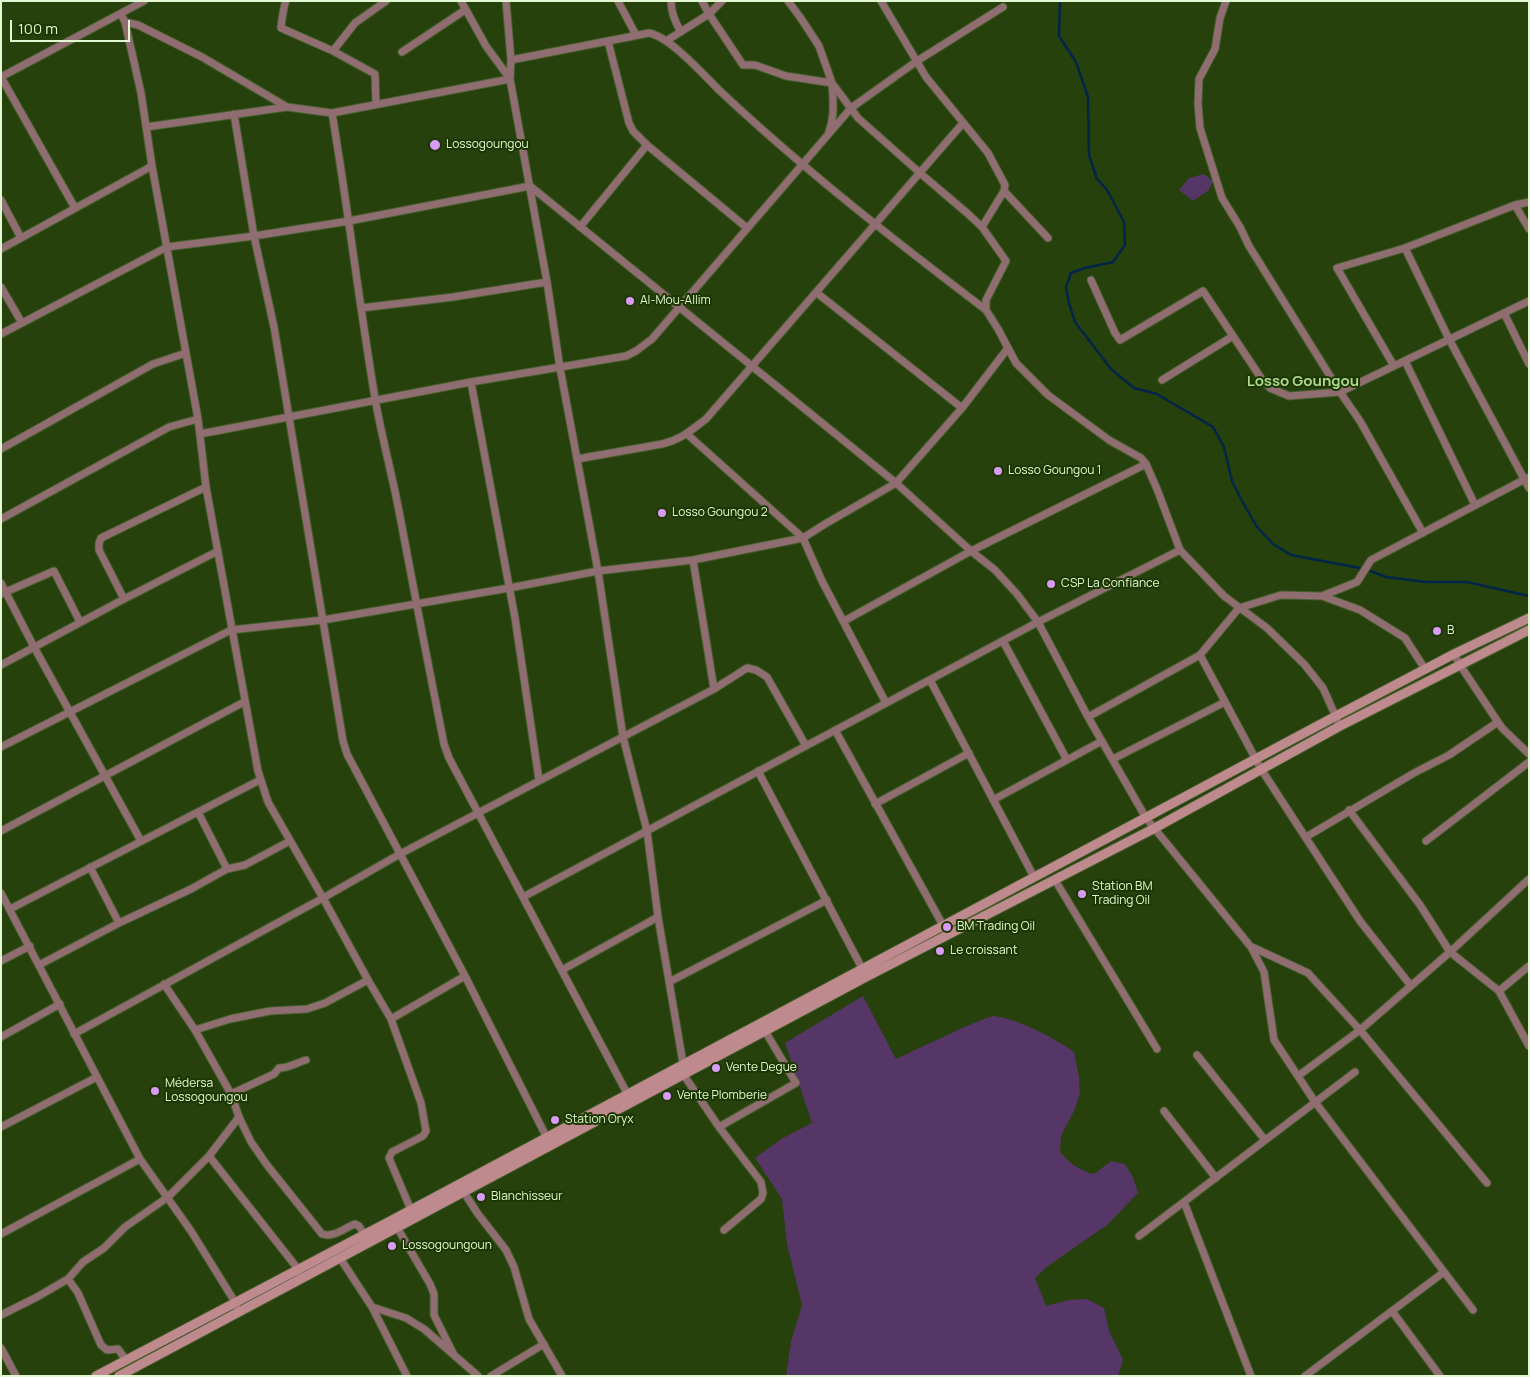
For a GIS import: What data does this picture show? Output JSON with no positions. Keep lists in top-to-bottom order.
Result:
{
  "districts": ["Losso Goungou"],
  "places": [
    "Lossogoungou",
    "Al-Mou-Allim",
    "Losso Goungou 1",
    "Losso Goungou 2",
    "CSP La Confiance",
    "B",
    "Station BM Trading Oil",
    "BM Trading Oil",
    "Le croissant",
    "Vente Degue",
    "Médersa Lossogoungou",
    "Vente Plomberie",
    "Station Oryx",
    "Blanchisseur",
    "Lossogoungoun"
  ],
  "scale_bar": "100 m"
}
